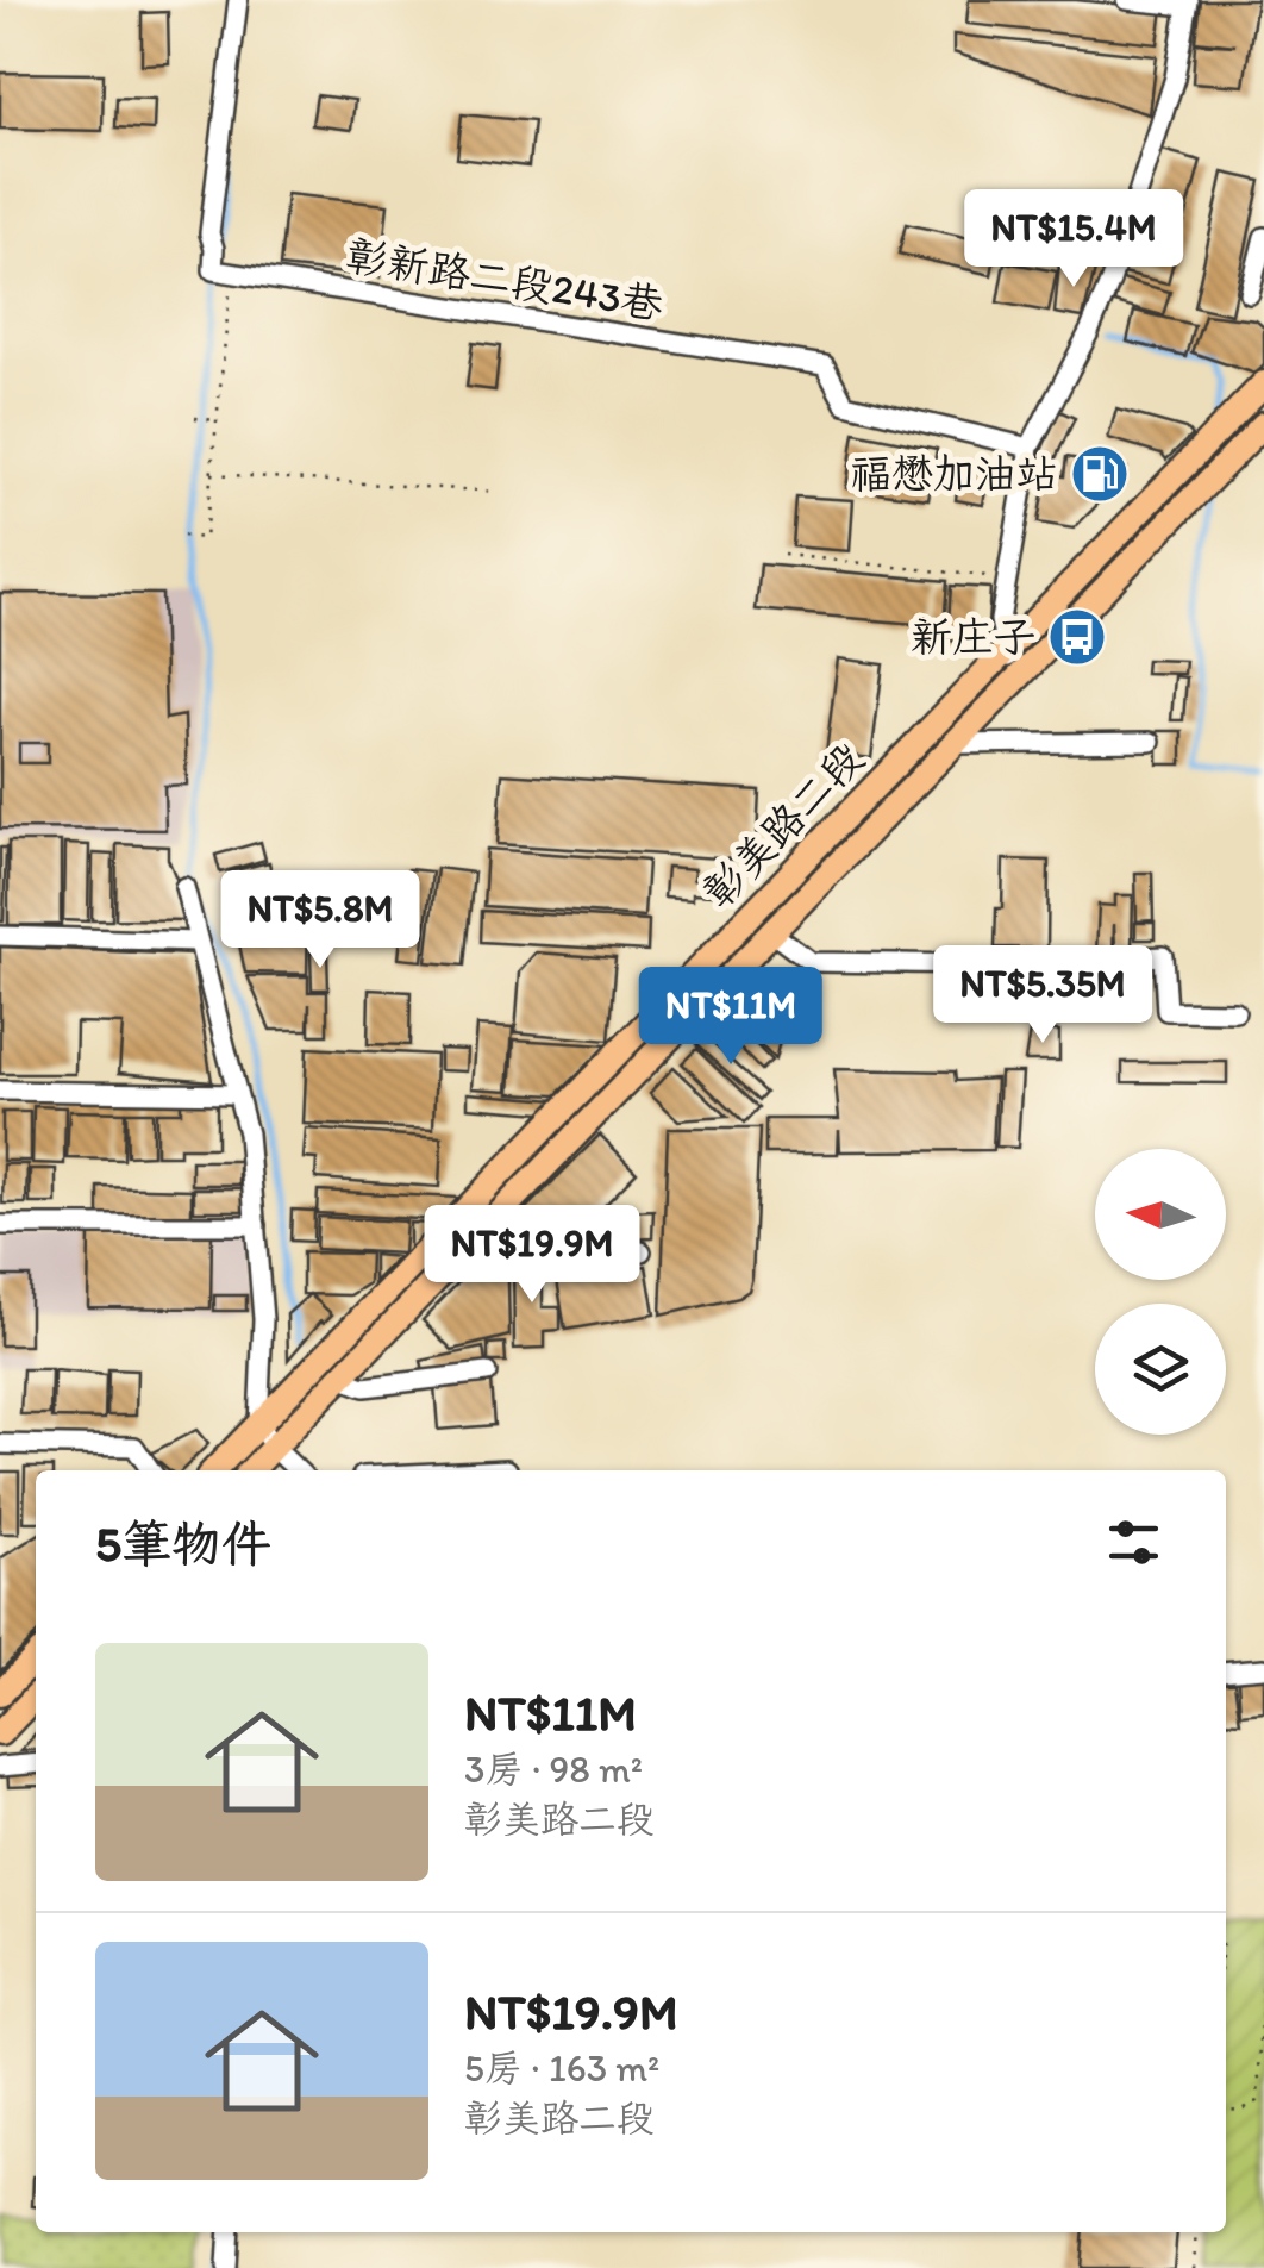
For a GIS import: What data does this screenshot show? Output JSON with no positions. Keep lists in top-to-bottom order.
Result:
{
  "streets": {
    "main road": ["彰美路二段"],
    "street": ["彰新路二段243巷"]
  },
  "places": {
    "fuel station": ["福懋加油站"],
    "bus stop": ["新庄子"]
  },
  "north": "left",
  "page": {
    "price": [
      "NT$15.4M",
      "NT$5.8M",
      "NT$5.35M",
      "NT$11M",
      "NT$19.9M"
    ],
    "heading": "5筆物件",
    "list": [
      {
        "name": "NT$11M",
        "note": "3房 · 98 m² · 彰美路二段"
      },
      {
        "name": "NT$19.9M",
        "note": "5房 · 163 m² · 彰美路二段"
      }
    ]
  }
}
